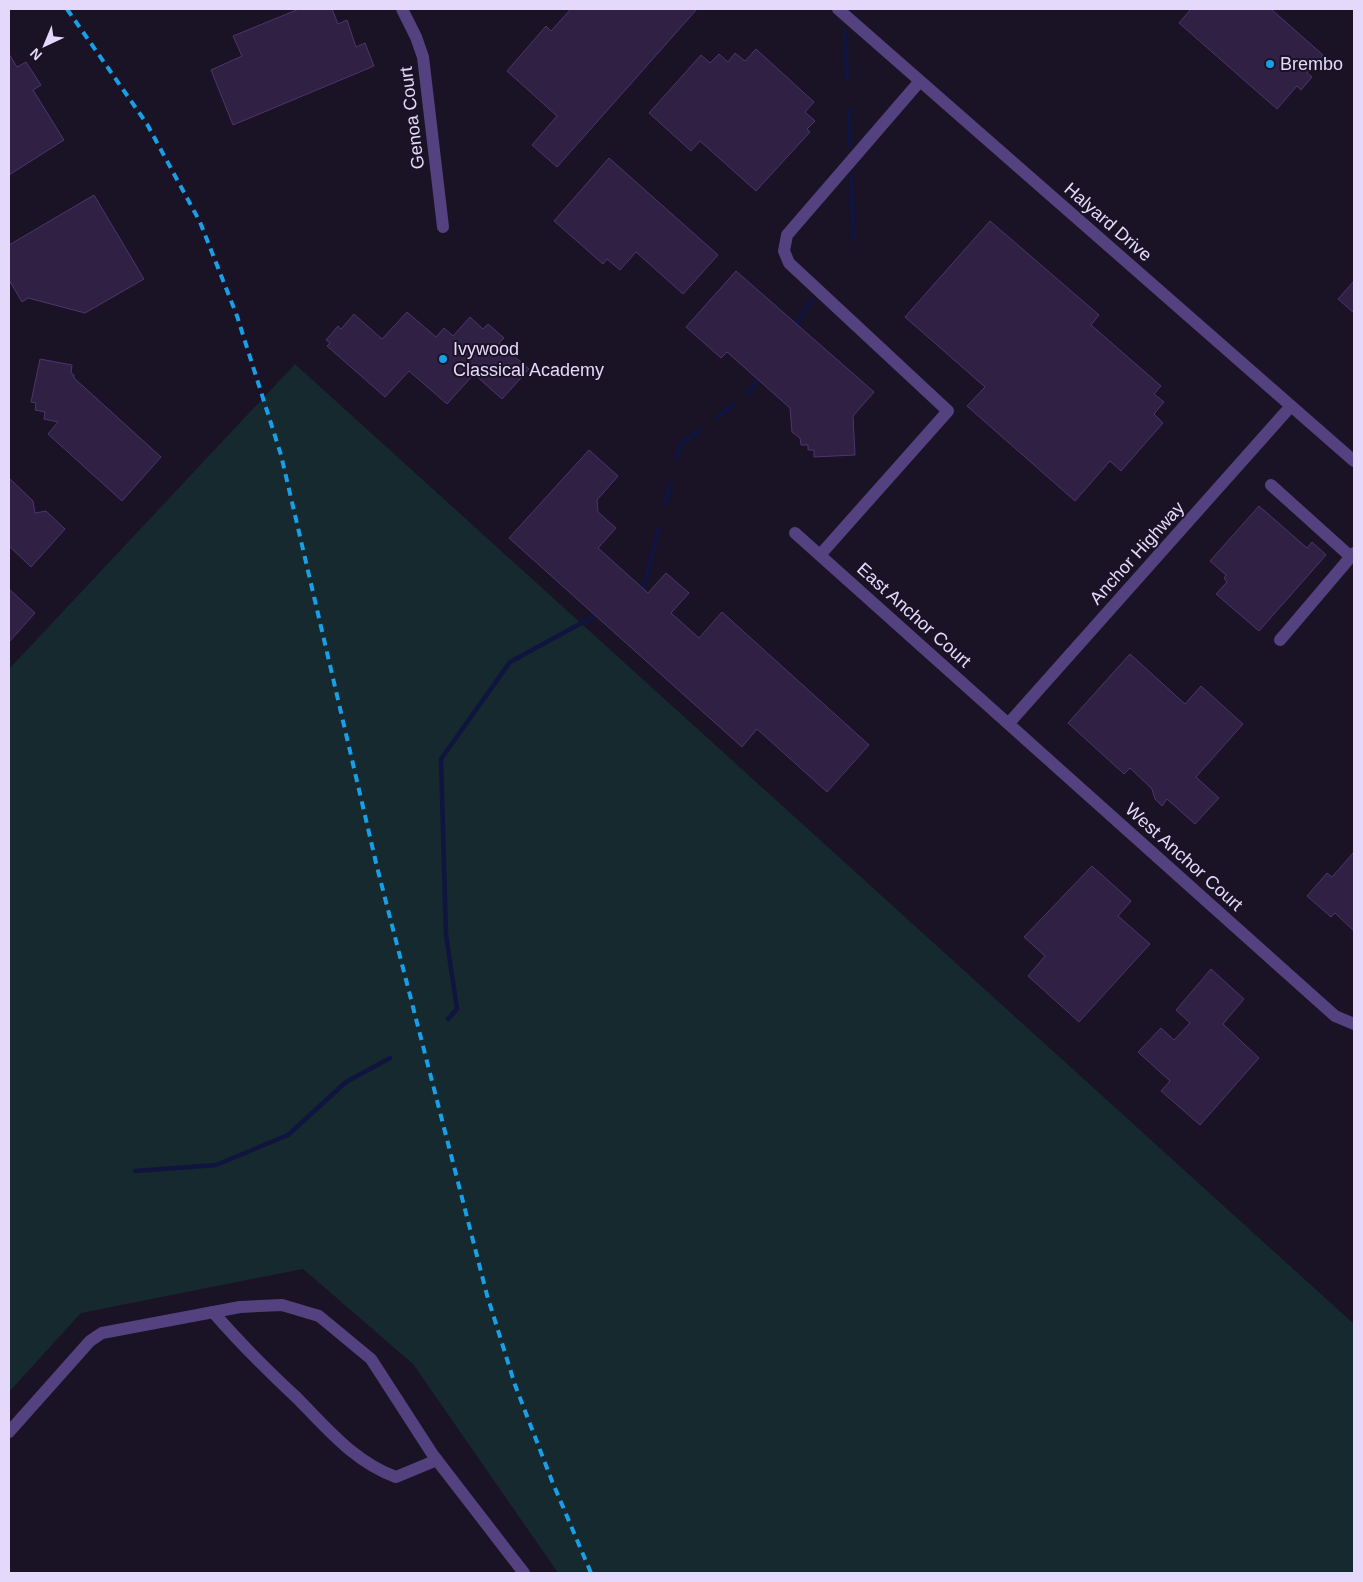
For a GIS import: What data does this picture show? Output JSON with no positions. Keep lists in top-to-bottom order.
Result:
{
  "streets": {
    "street": [
      "Genoa Court",
      "Halyard Drive",
      "Anchor Highway",
      "East Anchor Court",
      "West Anchor Court"
    ]
  },
  "crossings": [
    ["Halyard Drive", "Anchor Highway"],
    ["Anchor Highway", "East Anchor Court"],
    ["Anchor Highway", "West Anchor Court"],
    ["East Anchor Court", "West Anchor Court"]
  ],
  "places": ["Brembo", "Ivywood Classical Academy"],
  "north": "bottom left"
}
